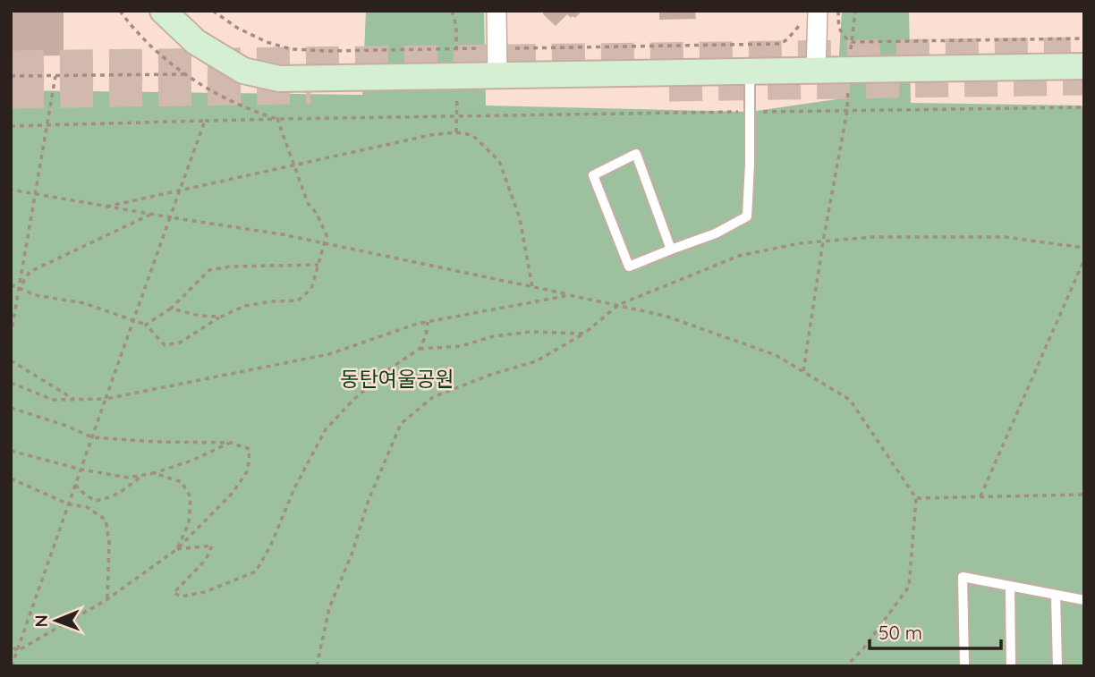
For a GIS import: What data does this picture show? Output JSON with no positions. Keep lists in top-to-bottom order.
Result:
{
  "parks": ["동탄여울공원"],
  "scale_bar": "50 m",
  "north": "left"
}
